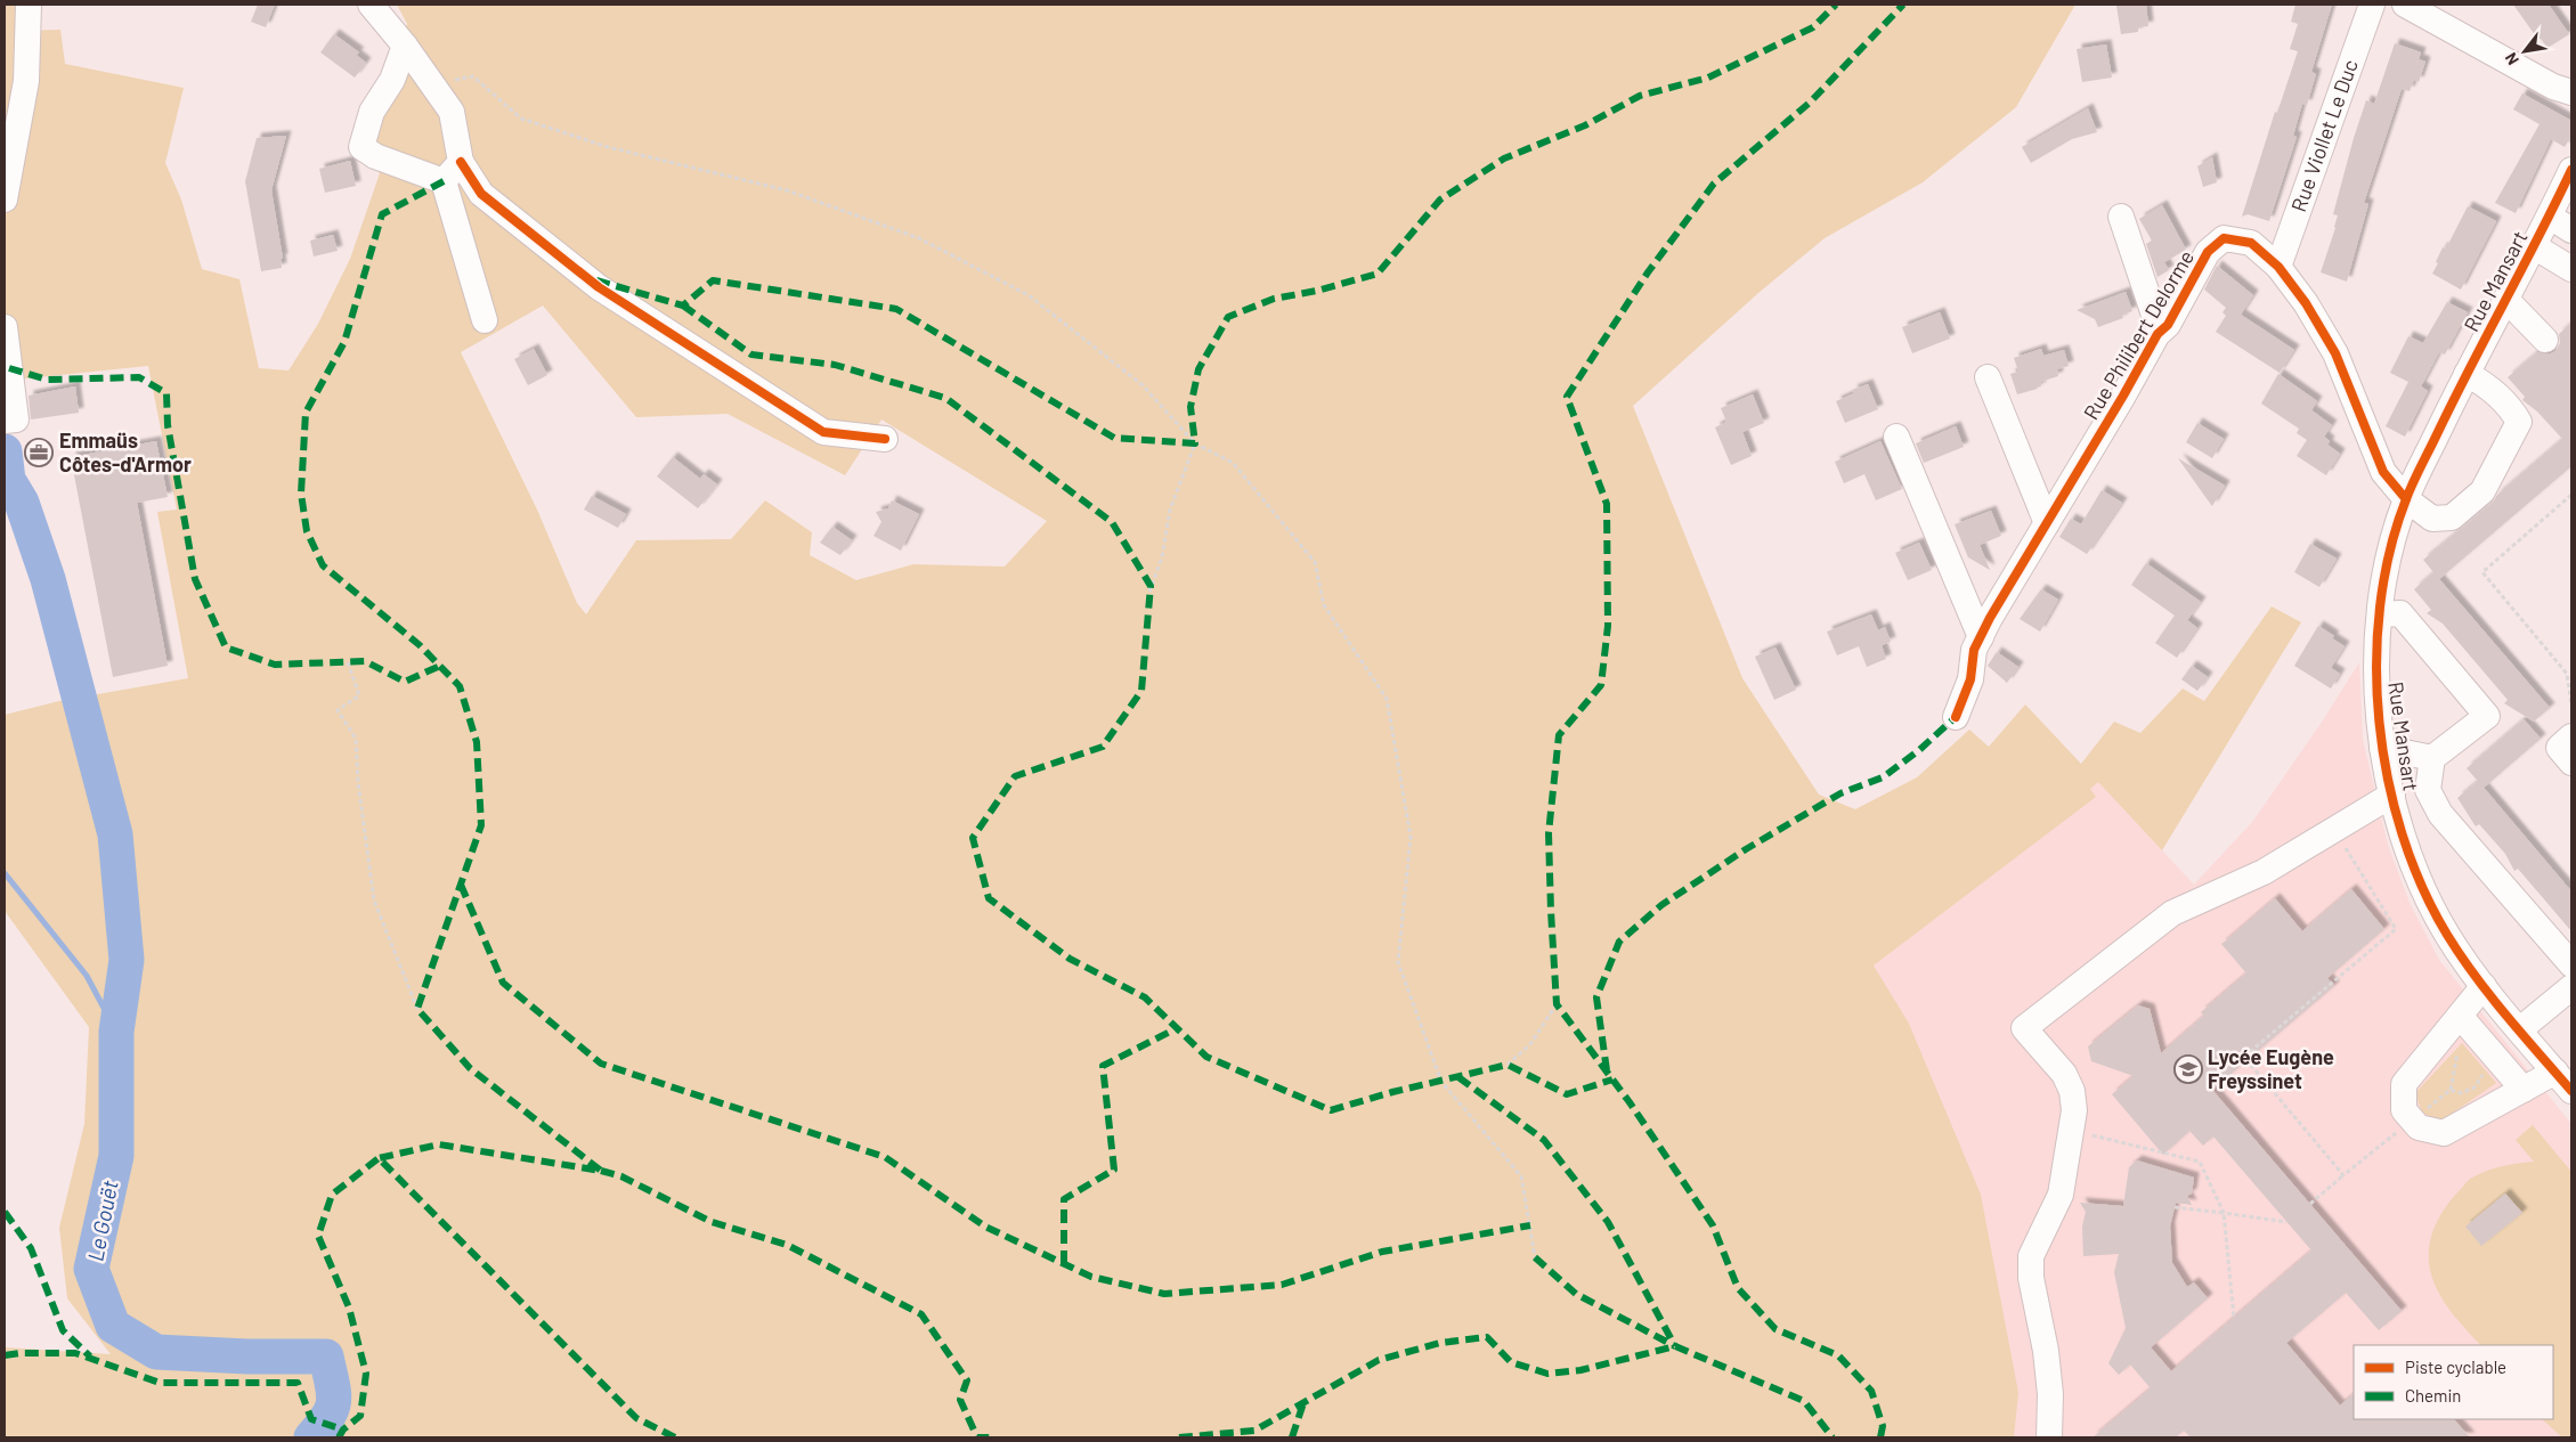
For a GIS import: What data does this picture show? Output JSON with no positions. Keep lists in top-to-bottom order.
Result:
{
  "streets": {
    "street": ["Rue Viollet Le Duc", "Rue Mansart", "Rue Philibert Delorme"]
  },
  "crossings": [
    ["Rue Viollet Le Duc", "Rue Philibert Delorme"],
    ["Rue Mansart", "Rue Philibert Delorme"]
  ],
  "water": ["Le Gouët"],
  "places": {
    "office": ["Emmaüs Côtes-d'Armor"],
    "school or university": ["Lycée Eugène Freyssinet"]
  },
  "legend": ["Piste cyclable", "Chemin"],
  "north": "bottom left"
}
